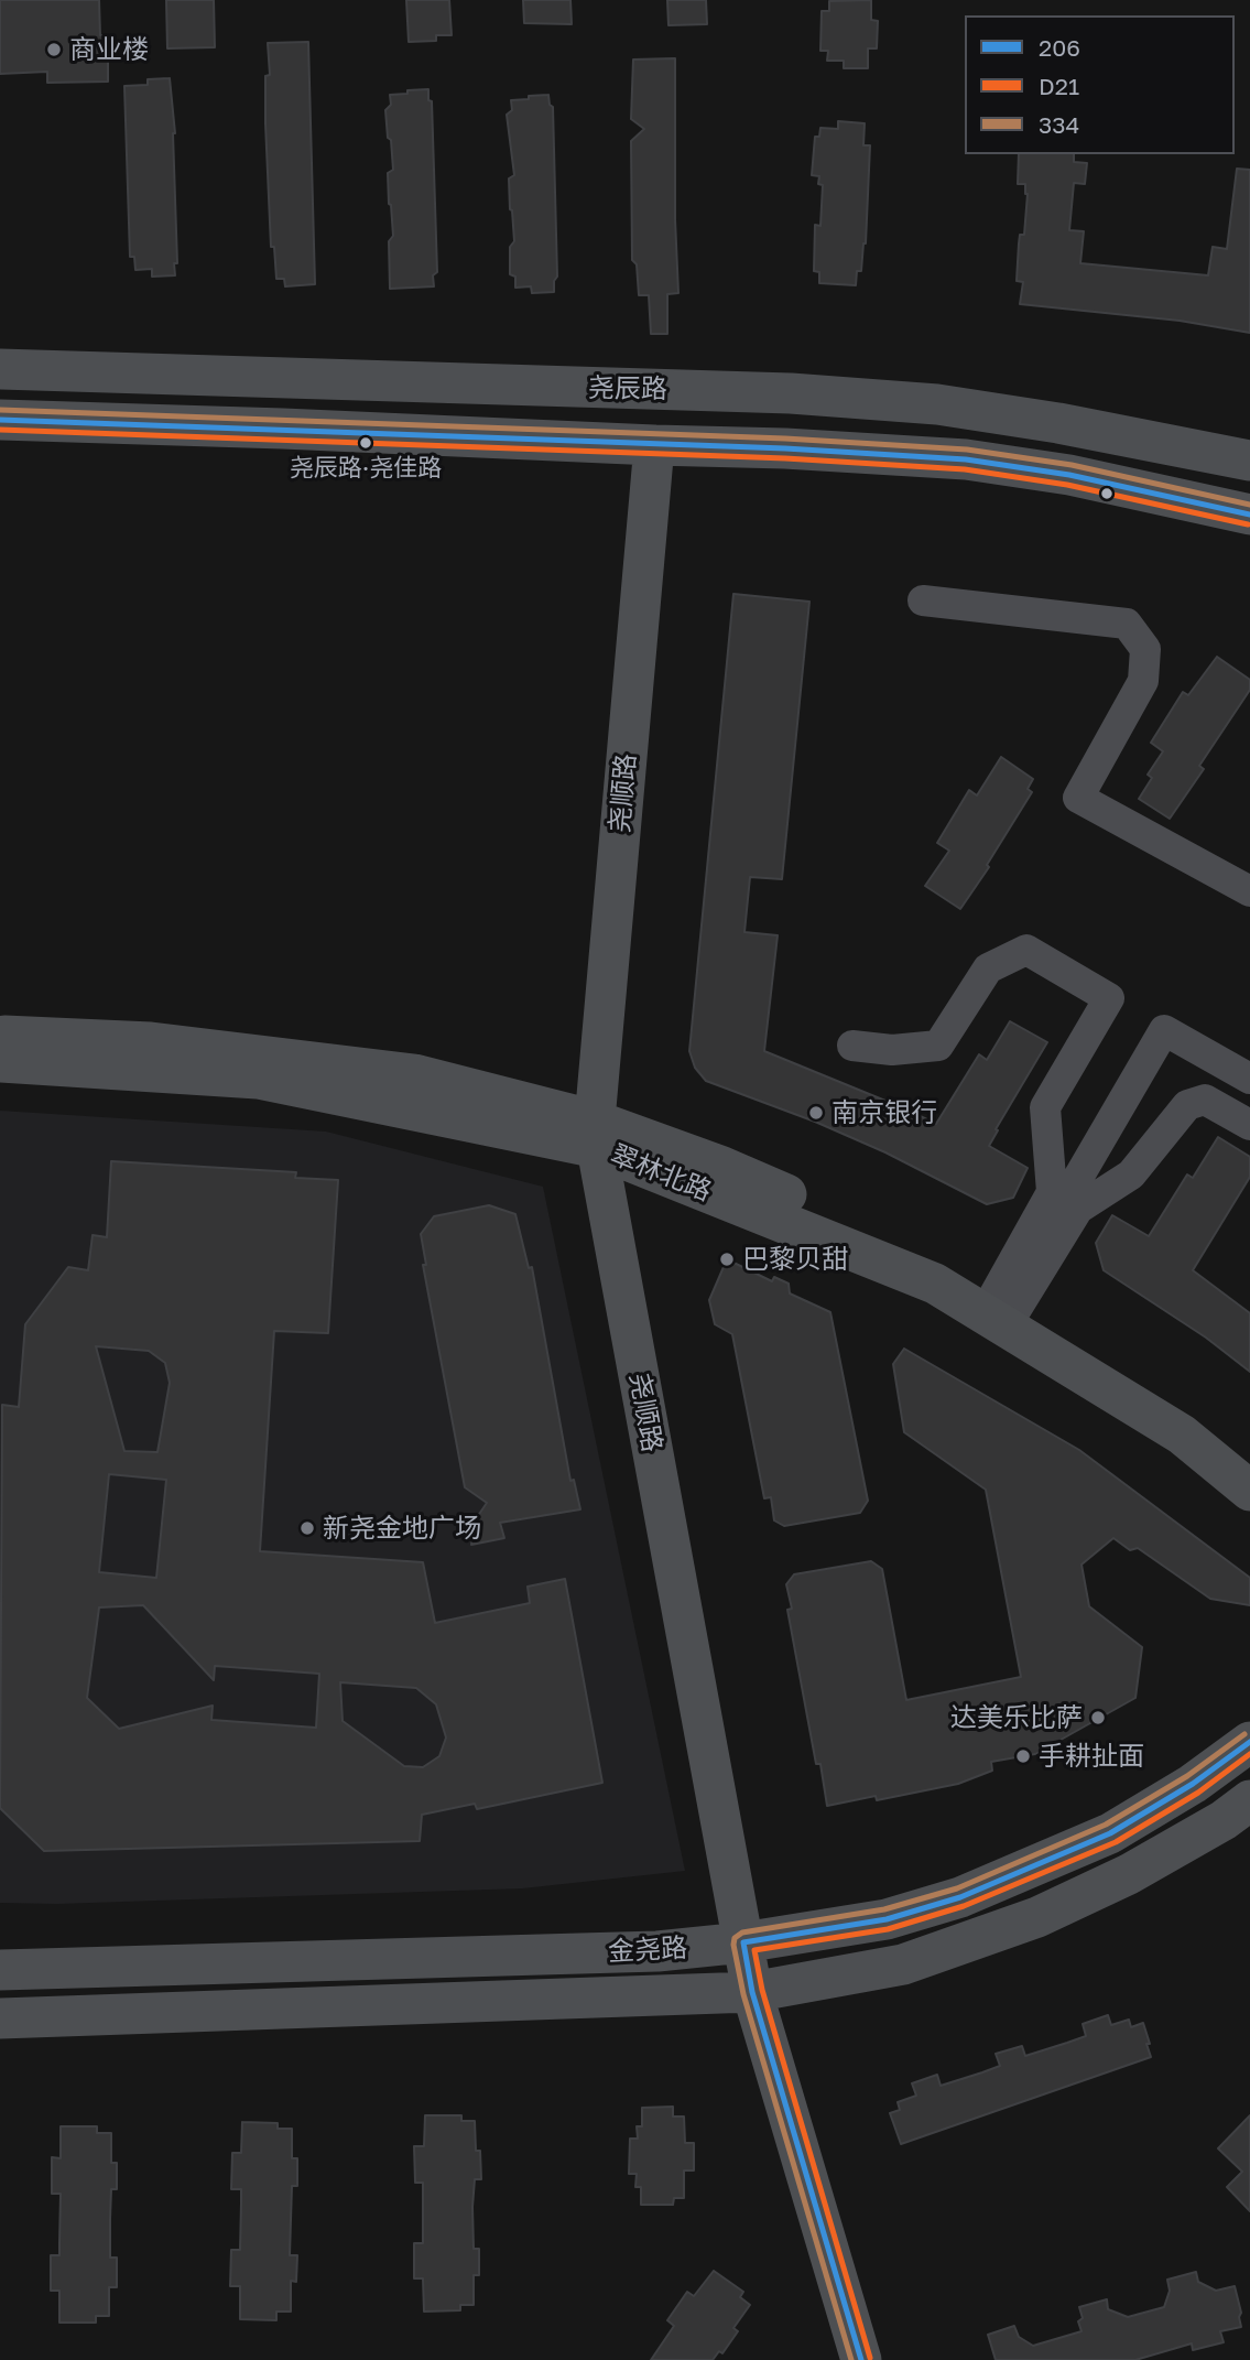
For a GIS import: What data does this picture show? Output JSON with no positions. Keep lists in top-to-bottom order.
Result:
{
  "streets": {
    "main road": [
      "尧辰路",
      "尧顺路",
      "翠林北路",
      "金尧路"
    ]
  },
  "crossings": [
    ["尧辰路", "尧顺路"],
    ["尧顺路", "翠林北路"],
    ["尧顺路", "金尧路"]
  ],
  "places": [
    "商业楼",
    "尧辰路·尧佳路",
    "南京银行",
    "巴黎贝甜",
    "新尧金地广场",
    "达美乐比萨",
    "手耕扯面"
  ],
  "lines": ["transit line 334", "transit line 206", "transit line D21"],
  "legend": ["206", "D21", "334"]
}
